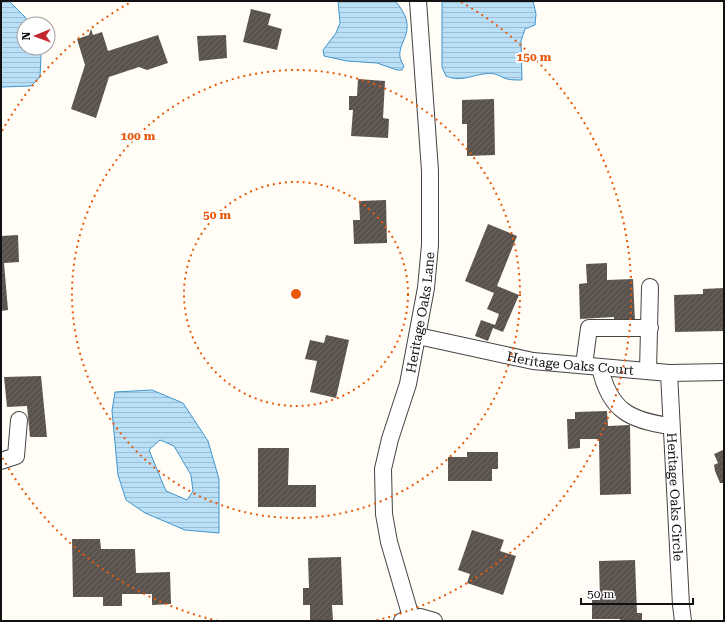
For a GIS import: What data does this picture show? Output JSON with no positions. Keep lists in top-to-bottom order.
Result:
{
  "streets": {
    "street": ["Heritage Oaks Lane", "Heritage Oaks Court", "Heritage Oaks Circle"]
  },
  "crossings": [
    ["Heritage Oaks Lane", "Heritage Oaks Court"],
    ["Heritage Oaks Court", "Heritage Oaks Circle"]
  ],
  "scale_bar": "50 m",
  "north": "left",
  "rings": ["150 m", "100 m", "50 m"]
}
